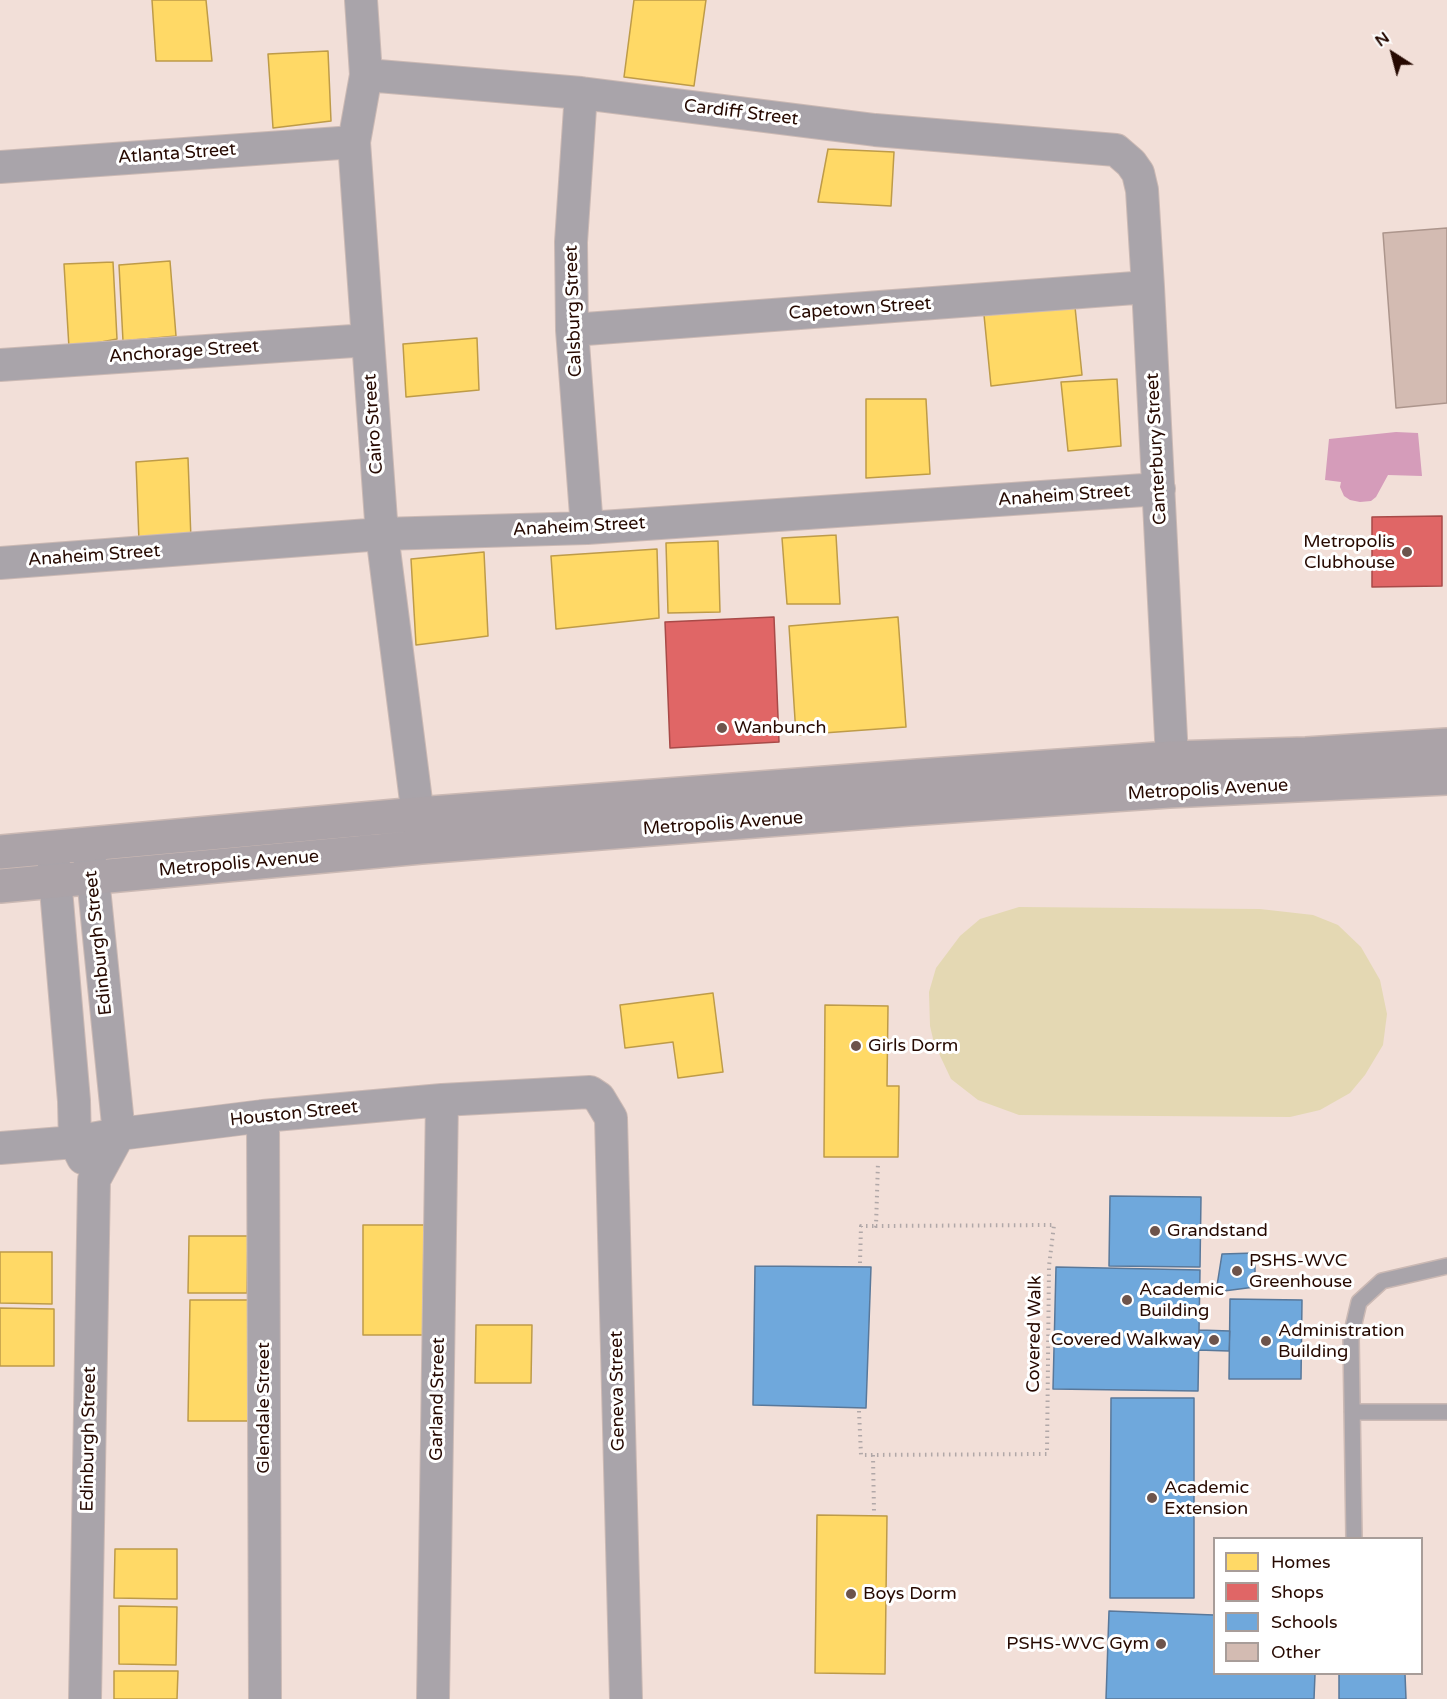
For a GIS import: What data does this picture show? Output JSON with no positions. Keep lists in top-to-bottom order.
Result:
{
  "streets": {
    "main road": ["Metropolis Avenue"],
    "street": [
      "Cardiff Street",
      "Atlanta Street",
      "Capetown Street",
      "Calsburg Street",
      "Anchorage Street",
      "Cairo Street",
      "Canterbury Street",
      "Anaheim Street",
      "Edinburgh Street",
      "Houston Street",
      "Geneva Street",
      "Garland Street",
      "Glendale Street"
    ],
    "path": ["Covered Walk"]
  },
  "crossings": [
    ["Cardiff Street", "Calsburg Street"],
    ["Cardiff Street", "Cairo Street"],
    ["Cardiff Street", "Canterbury Street"],
    ["Atlanta Street", "Cairo Street"],
    ["Capetown Street", "Calsburg Street"],
    ["Capetown Street", "Canterbury Street"],
    ["Calsburg Street", "Anaheim Street"],
    ["Anchorage Street", "Cairo Street"],
    ["Cairo Street", "Anaheim Street"],
    ["Cairo Street", "Metropolis Avenue"],
    ["Canterbury Street", "Anaheim Street"],
    ["Canterbury Street", "Metropolis Avenue"],
    ["Metropolis Avenue", "Edinburgh Street"],
    ["Edinburgh Street", "Houston Street"],
    ["Houston Street", "Geneva Street"],
    ["Houston Street", "Garland Street"],
    ["Houston Street", "Glendale Street"]
  ],
  "places": [
    "Metropolis Clubhouse",
    "Wanbunch",
    "Girls Dorm",
    "Grandstand",
    "PSHS-WVC Greenhouse",
    "Academic Building",
    "Covered Walkway",
    "Administration Building",
    "Academic Extension",
    "Boys Dorm",
    "PSHS-WVC Gym"
  ],
  "legend": [
    "Homes",
    "Shops",
    "Schools",
    "Other"
  ],
  "north": "top left"
}
